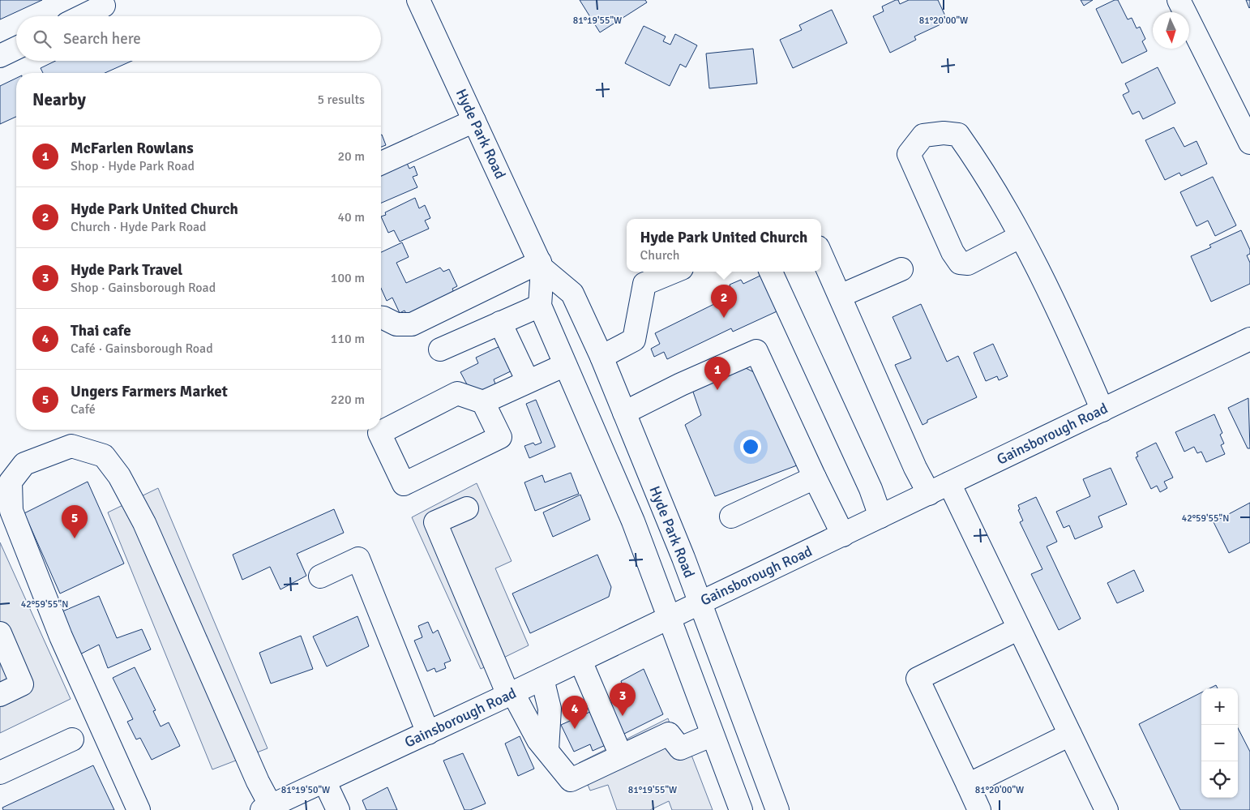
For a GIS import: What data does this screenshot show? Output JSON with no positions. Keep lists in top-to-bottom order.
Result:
{
  "streets": {
    "main road": ["Hyde Park Road", "Gainsborough Road"]
  },
  "crossings": [
    ["Hyde Park Road", "Gainsborough Road"]
  ],
  "north": "bottom",
  "page": {
    "search": "Search here",
    "heading": ["Nearby", "5 results"],
    "list": [
      {
        "mark": "1",
        "name": "McFarlen Rowlans",
        "note": "Shop · Hyde Park Road",
        "value": "20 m"
      },
      {
        "mark": "2",
        "name": "Hyde Park United Church",
        "note": "Church · Hyde Park Road",
        "value": "40 m"
      },
      {
        "mark": "3",
        "name": "Hyde Park Travel",
        "note": "Shop · Gainsborough Road",
        "value": "100 m"
      },
      {
        "mark": "4",
        "name": "Thai cafe",
        "note": "Café · Gainsborough Road",
        "value": "110 m"
      },
      {
        "mark": "5",
        "name": "Ungers Farmers Market",
        "note": "Café",
        "value": "220 m"
      }
    ],
    "popup": ["Hyde Park United Church", "Church"],
    "pins": [
      "2",
      "1",
      "5",
      "3",
      "4"
    ],
    "map_buttons": ["+", "−"]
  },
  "coordinates": [
    "81°19'55\"W",
    "81°20'00\"W",
    "42°59'55\"N",
    "81°19'50\"W"
  ]
}
